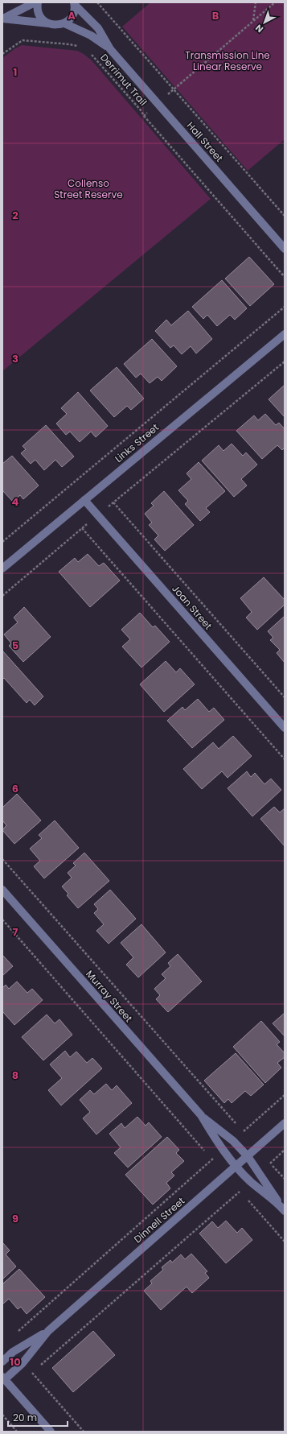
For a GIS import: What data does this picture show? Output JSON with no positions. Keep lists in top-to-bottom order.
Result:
{
  "streets": {
    "street": [
      "Hall Street",
      "Links Street",
      "Joan Street",
      "Murray Street",
      "Dinnell Street"
    ],
    "path": ["Derrimut Trail"]
  },
  "crossings": [
    ["Derrimut Trail", "Hall Street"],
    ["Links Street", "Joan Street"],
    ["Murray Street", "Dinnell Street"]
  ],
  "parks": ["Transmission Line Linear Reserve", "Collenso Street Reserve"],
  "scale_bar": "20 m",
  "north": "bottom left",
  "grid": {
    "columns": ["A", "B"],
    "rows": [
      "1",
      "2",
      "3",
      "4",
      "5",
      "6",
      "7",
      "8",
      "9",
      "10"
    ]
  }
}
